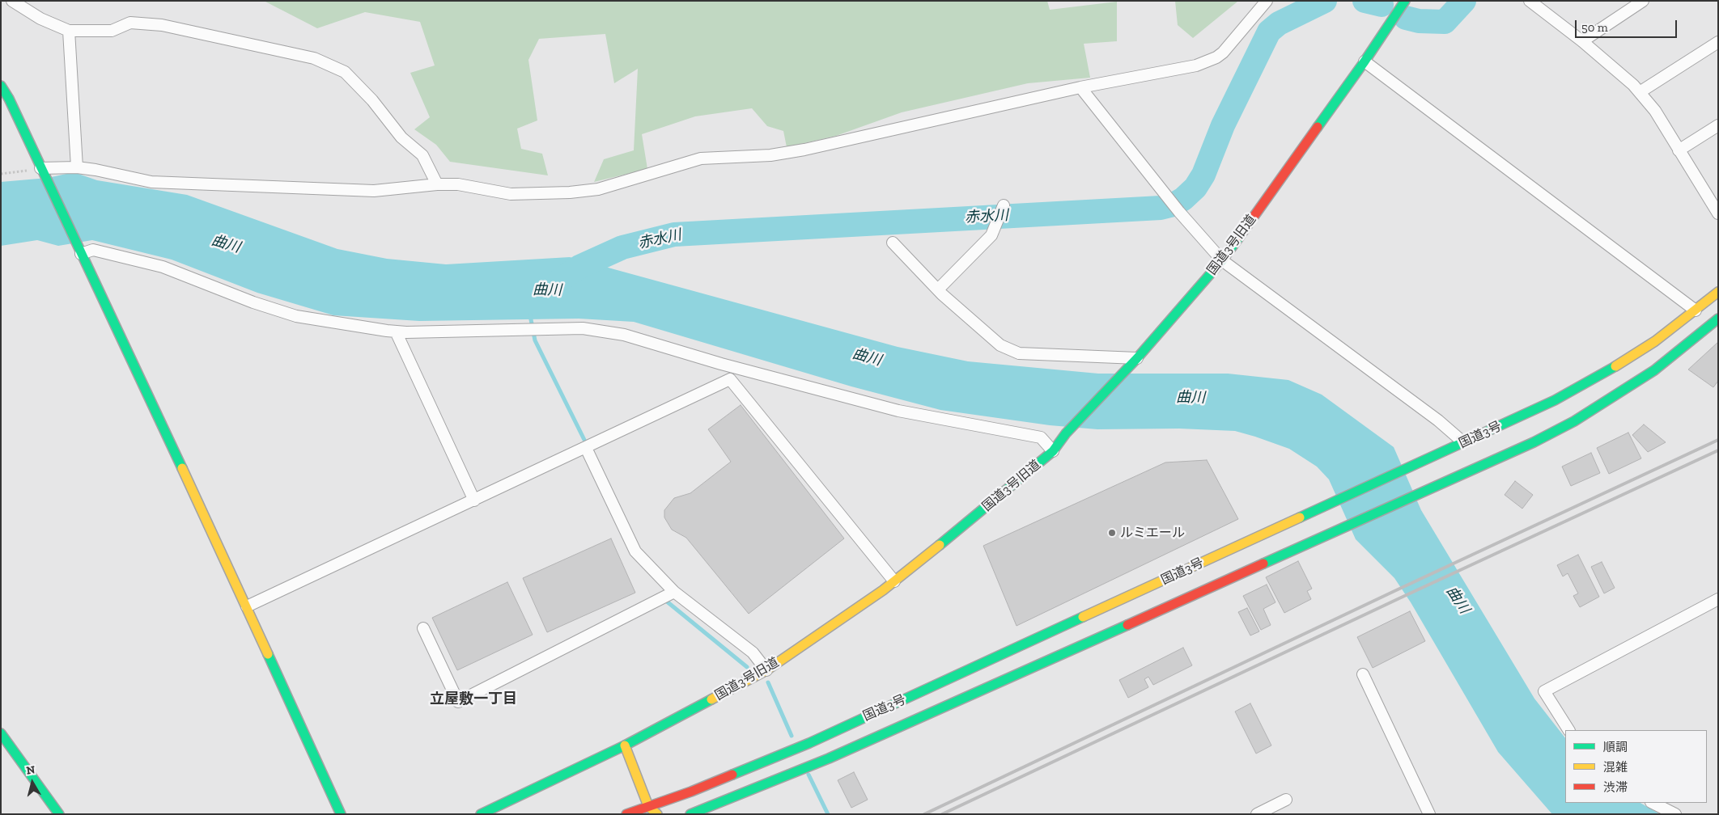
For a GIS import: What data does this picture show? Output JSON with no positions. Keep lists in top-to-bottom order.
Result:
{
  "streets": {
    "main road": ["国道3号旧道", "国道3号"]
  },
  "districts": ["立屋敷一丁目"],
  "water": ["赤水川", "曲川"],
  "places": ["ルミエール"],
  "legend": ["順調", "混雑", "渋滞"],
  "scale_bar": "50 m",
  "north": "top"
}
